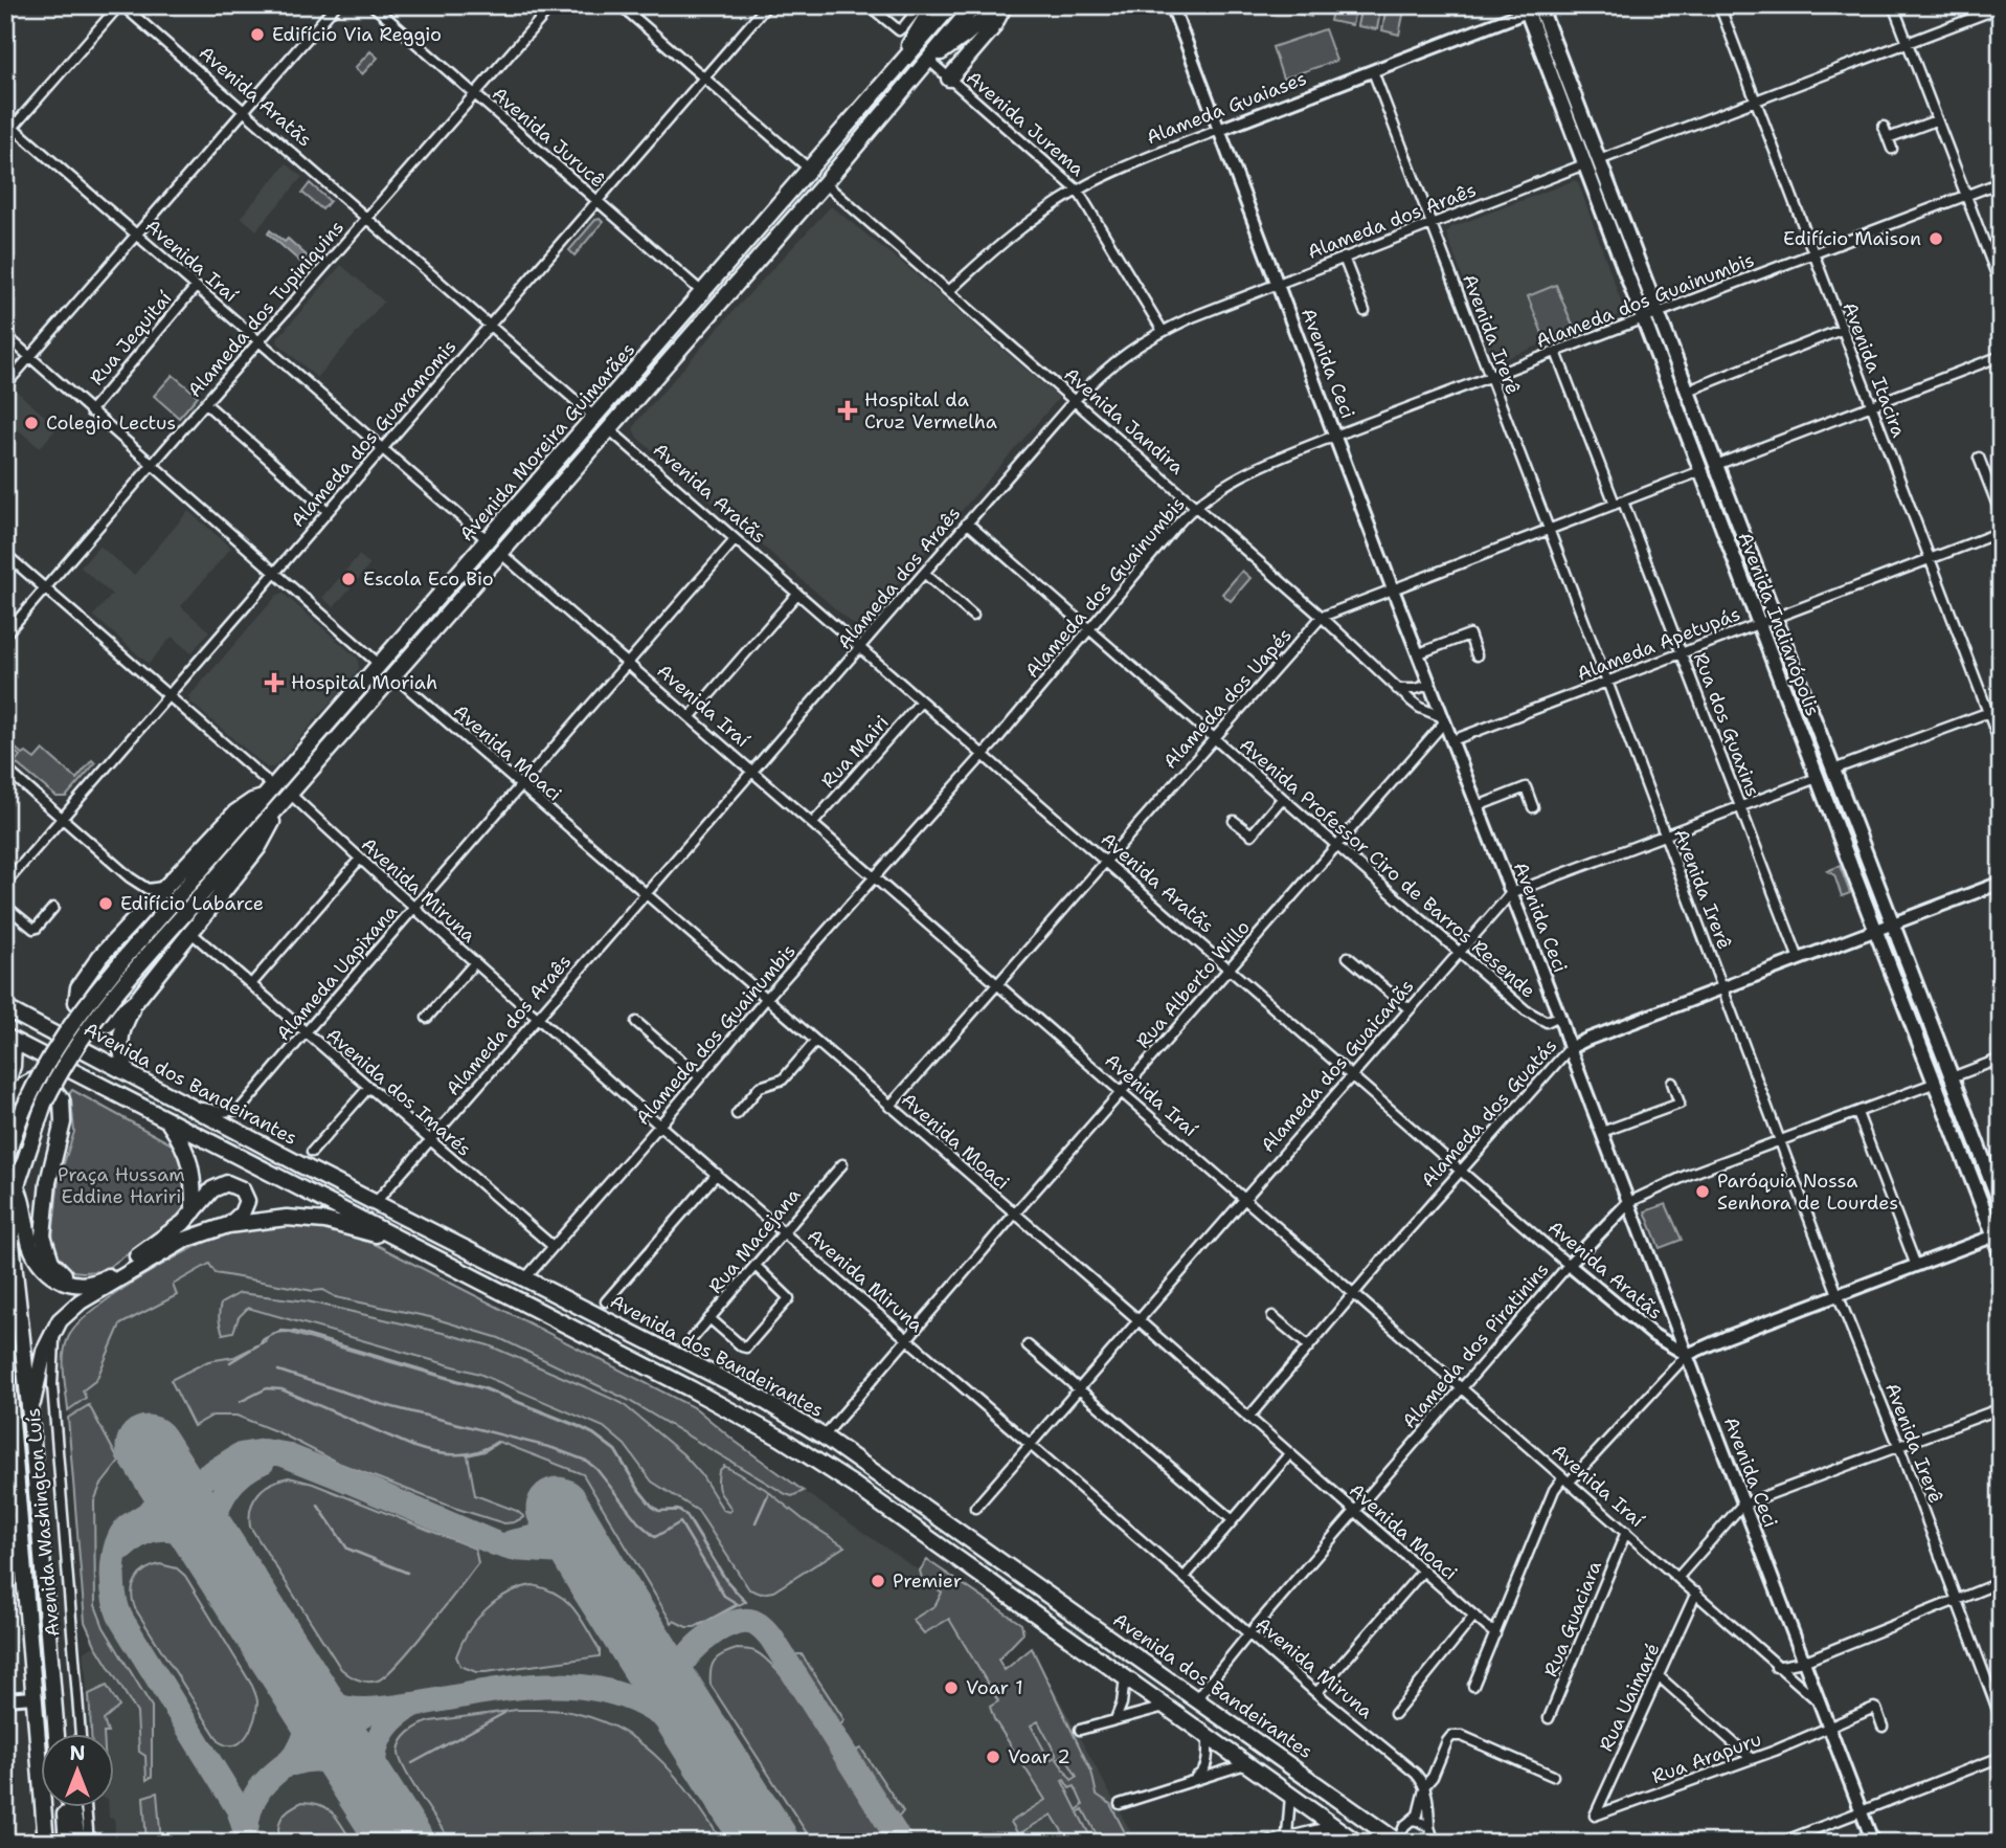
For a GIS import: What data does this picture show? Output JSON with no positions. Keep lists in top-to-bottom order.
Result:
{
  "streets": {
    "highway": ["Avenida Moreira Guimarães", "Avenida dos Bandeirantes", "Avenida Washington Luís"],
    "main road": ["Avenida Indianópolis"],
    "street": [
      "Avenida Aratãs",
      "Alameda Guaiases",
      "Avenida Jurema",
      "Avenida Jurucê",
      "Alameda dos Araês",
      "Avenida Iraí",
      "Alameda dos Guainumbis",
      "Alameda dos Tupiniquins",
      "Avenida Irerê",
      "Rua Jequitaí",
      "Avenida Ceci",
      "Avenida Itacira",
      "Avenida Jandira",
      "Alameda dos Guaramomis",
      "Alameda Apetupás",
      "Alameda dos Uapés",
      "Rua dos Guaxins",
      "Rua Mairi",
      "Avenida Moaci",
      "Avenida Professor Ciro de Barros Resende",
      "Avenida Miruna",
      "Alameda Uapixana",
      "Rua Alberto Willo",
      "Alameda dos Guaicanãs",
      "Avenida dos Imarés",
      "Alameda dos Guatás",
      "Rua Macejana",
      "Alameda dos Piratinins",
      "Rua Guaciara",
      "Rua Uaimaré",
      "Rua Arapuru"
    ]
  },
  "crossings": [
    ["Avenida Aratãs", "Alameda dos Araês"],
    ["Avenida Aratãs", "Alameda dos Guainumbis"],
    ["Avenida Aratãs", "Alameda dos Tupiniquins"],
    ["Avenida Aratãs", "Avenida Ceci"],
    ["Avenida Aratãs", "Alameda dos Guaramomis"],
    ["Avenida Aratãs", "Avenida Moreira Guimarães"],
    ["Avenida Aratãs", "Alameda dos Uapés"],
    ["Avenida Aratãs", "Rua Mairi"],
    ["Avenida Aratãs", "Alameda Uapixana"],
    ["Avenida Aratãs", "Rua Alberto Willo"],
    ["Avenida Aratãs", "Alameda dos Guaicanãs"],
    ["Avenida Aratãs", "Alameda dos Guatás"],
    ["Avenida Aratãs", "Alameda dos Piratinins"],
    ["Alameda Guaiases", "Avenida Jurema"],
    ["Alameda Guaiases", "Avenida Irerê"],
    ["Alameda Guaiases", "Avenida Ceci"],
    ["Alameda Guaiases", "Avenida Jandira"],
    ["Alameda Guaiases", "Avenida Indianópolis"],
    ["Avenida Jurema", "Alameda dos Araês"],
    ["Avenida Jurema", "Avenida Moreira Guimarães"],
    ["Avenida Jurucê", "Alameda dos Tupiniquins"],
    ["Avenida Jurucê", "Alameda dos Guaramomis"],
    ["Avenida Jurucê", "Avenida Moreira Guimarães"],
    ["Alameda dos Araês", "Avenida Iraí"],
    ["Alameda dos Araês", "Avenida Irerê"],
    ["Alameda dos Araês", "Avenida Ceci"],
    ["Alameda dos Araês", "Avenida Jandira"],
    ["Alameda dos Araês", "Avenida Indianópolis"],
    ["Alameda dos Araês", "Avenida Moaci"],
    ["Alameda dos Araês", "Avenida Professor Ciro de Barros Resende"],
    ["Alameda dos Araês", "Avenida Miruna"],
    ["Alameda dos Araês", "Avenida dos Bandeirantes"],
    ["Alameda dos Araês", "Avenida dos Imarés"],
    ["Avenida Iraí", "Alameda dos Guainumbis"],
    ["Avenida Iraí", "Alameda dos Tupiniquins"],
    ["Avenida Iraí", "Rua Jequitaí"],
    ["Avenida Iraí", "Avenida Ceci"],
    ["Avenida Iraí", "Alameda dos Guaramomis"],
    ["Avenida Iraí", "Avenida Moreira Guimarães"],
    ["Avenida Iraí", "Alameda dos Uapés"],
    ["Avenida Iraí", "Rua Mairi"],
    ["Avenida Iraí", "Alameda Uapixana"],
    ["Avenida Iraí", "Rua Alberto Willo"],
    ["Avenida Iraí", "Alameda dos Guaicanãs"],
    ["Avenida Iraí", "Alameda dos Guatás"],
    ["Avenida Iraí", "Alameda dos Piratinins"],
    ["Avenida Iraí", "Rua Guaciara"],
    ["Avenida Iraí", "Rua Uaimaré"],
    ["Alameda dos Guainumbis", "Avenida Irerê"],
    ["Alameda dos Guainumbis", "Avenida Ceci"],
    ["Alameda dos Guainumbis", "Avenida Itacira"],
    ["Alameda dos Guainumbis", "Avenida Jandira"],
    ["Alameda dos Guainumbis", "Avenida Indianópolis"],
    ["Alameda dos Guainumbis", "Rua dos Guaxins"],
    ["Alameda dos Guainumbis", "Avenida Moaci"],
    ["Alameda dos Guainumbis", "Avenida Professor Ciro de Barros Resende"],
    ["Alameda dos Guainumbis", "Avenida Miruna"],
    ["Alameda dos Guainumbis", "Avenida dos Bandeirantes"],
    ["Alameda dos Guainumbis", "Avenida dos Imarés"],
    ["Avenida Irerê", "Alameda Apetupás"],
    ["Avenida Irerê", "Alameda dos Uapés"],
    ["Avenida Irerê", "Alameda dos Guaicanãs"],
    ["Avenida Irerê", "Alameda dos Guatás"],
    ["Avenida Irerê", "Alameda dos Piratinins"],
    ["Avenida Ceci", "Avenida Jandira"],
    ["Avenida Ceci", "Alameda Apetupás"],
    ["Avenida Ceci", "Alameda dos Uapés"],
    ["Avenida Ceci", "Avenida Professor Ciro de Barros Resende"],
    ["Avenida Ceci", "Rua Alberto Willo"],
    ["Avenida Ceci", "Alameda dos Guaicanãs"],
    ["Avenida Ceci", "Alameda dos Guatás"],
    ["Avenida Ceci", "Alameda dos Piratinins"],
    ["Avenida Ceci", "Rua Arapuru"],
    ["Avenida Itacira", "Alameda Apetupás"],
    ["Avenida Jandira", "Avenida Moreira Guimarães"],
    ["Avenida Jandira", "Alameda dos Uapés"],
    ["Avenida Jandira", "Rua Alberto Willo"],
    ["Avenida Moreira Guimarães", "Avenida Moaci"],
    ["Avenida Moreira Guimarães", "Avenida Miruna"],
    ["Avenida Moreira Guimarães", "Avenida Washington Luís"],
    ["Avenida Indianópolis", "Alameda Apetupás"],
    ["Avenida Indianópolis", "Alameda dos Uapés"],
    ["Avenida Indianópolis", "Alameda dos Guaicanãs"],
    ["Avenida Indianópolis", "Alameda dos Guatás"],
    ["Avenida Indianópolis", "Alameda dos Piratinins"],
    ["Alameda Apetupás", "Rua dos Guaxins"],
    ["Alameda dos Uapés", "Rua dos Guaxins"],
    ["Alameda dos Uapés", "Avenida Moaci"],
    ["Alameda dos Uapés", "Avenida Professor Ciro de Barros Resende"],
    ["Rua dos Guaxins", "Alameda dos Guaicanãs"],
    ["Rua dos Guaxins", "Alameda dos Guatás"],
    ["Avenida Moaci", "Alameda Uapixana"],
    ["Avenida Moaci", "Rua Alberto Willo"],
    ["Avenida Moaci", "Alameda dos Guaicanãs"],
    ["Avenida Moaci", "Alameda dos Guatás"],
    ["Avenida Moaci", "Alameda dos Piratinins"],
    ["Avenida Professor Ciro de Barros Resende", "Rua Alberto Willo"],
    ["Avenida Professor Ciro de Barros Resende", "Alameda dos Guaicanãs"],
    ["Avenida Miruna", "Alameda Uapixana"],
    ["Avenida Miruna", "Rua Alberto Willo"],
    ["Avenida Miruna", "Alameda dos Guaicanãs"],
    ["Avenida Miruna", "Rua Macejana"],
    ["Avenida Miruna", "Alameda dos Piratinins"],
    ["Alameda Uapixana", "Avenida dos Bandeirantes"],
    ["Alameda Uapixana", "Avenida dos Imarés"],
    ["Rua Alberto Willo", "Avenida dos Bandeirantes"],
    ["Avenida dos Bandeirantes", "Alameda dos Piratinins"],
    ["Rua Uaimaré", "Rua Arapuru"]
  ],
  "parks": ["Praça Hussam Eddine Hariri"],
  "places": {
    "other": [
      "Edifício Via Reggio",
      "Edifício Maison",
      "Colegio Lectus",
      "Escola Eco Bio",
      "Edifício Labarce",
      "Paróquia Nossa Senhora de Lourdes",
      "Premier",
      "Voar 1",
      "Voar 2"
    ],
    "health": ["Hospital da Cruz Vermelha", "Hospital Moriah"]
  },
  "north": "top"
}
